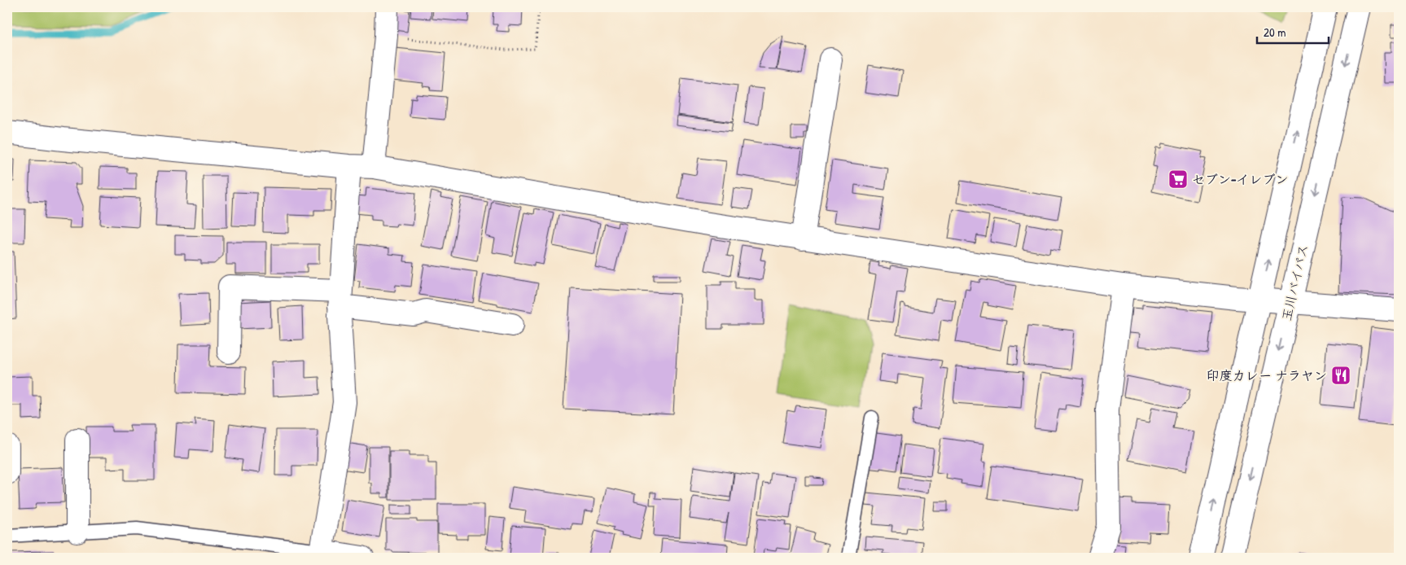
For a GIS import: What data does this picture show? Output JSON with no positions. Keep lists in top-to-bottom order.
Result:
{
  "streets": {
    "main road": ["玉川バイパス"]
  },
  "places": {
    "supermarket": ["セブン-イレブン"],
    "restaurant": ["印度カレー ナラヤン"]
  },
  "scale_bar": "20 m"
}
